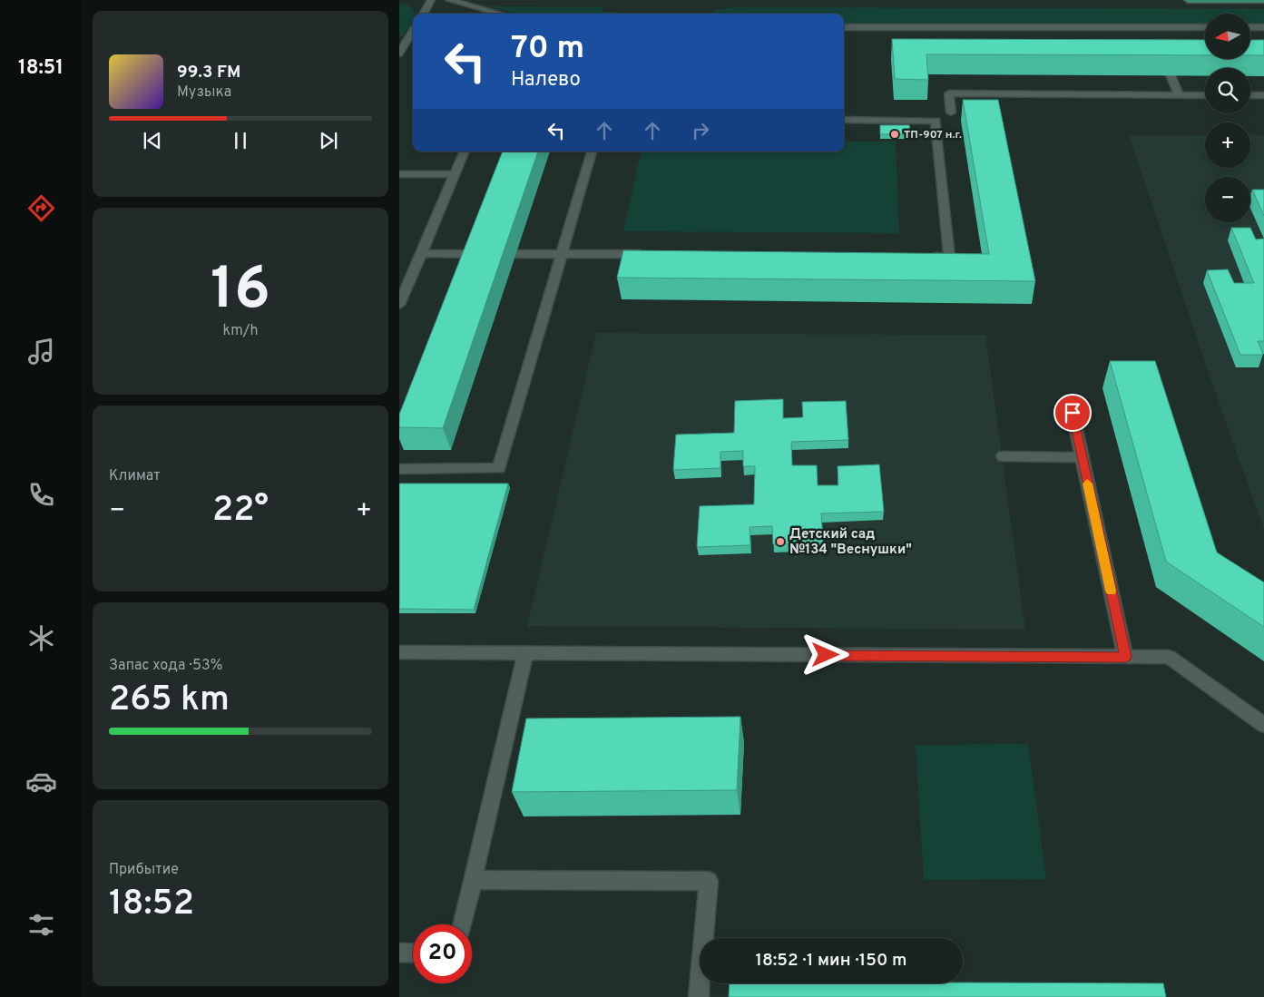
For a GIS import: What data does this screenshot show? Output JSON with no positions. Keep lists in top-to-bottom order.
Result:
{
  "places": ["ТП-907 н.г.", "Детский сад №134 \"Веснушки\""],
  "north": "left",
  "page": {
    "tabs": "18:51",
    "map_buttons": ["+", "−"],
    "turn": ["70 m", "Налево"],
    "song": ["99.3 FM", "Музыка"],
    "tile": [
      ["16", "km/h"],
      "Климат",
      ["Запас хода · 53%", "265 km"],
      ["Прибытие", "18:52"]
    ],
    "heat": ["−", "22°", "+"],
    "limit": "20",
    "trip": "18:52 · 1 мин · 150 m"
  }
}
